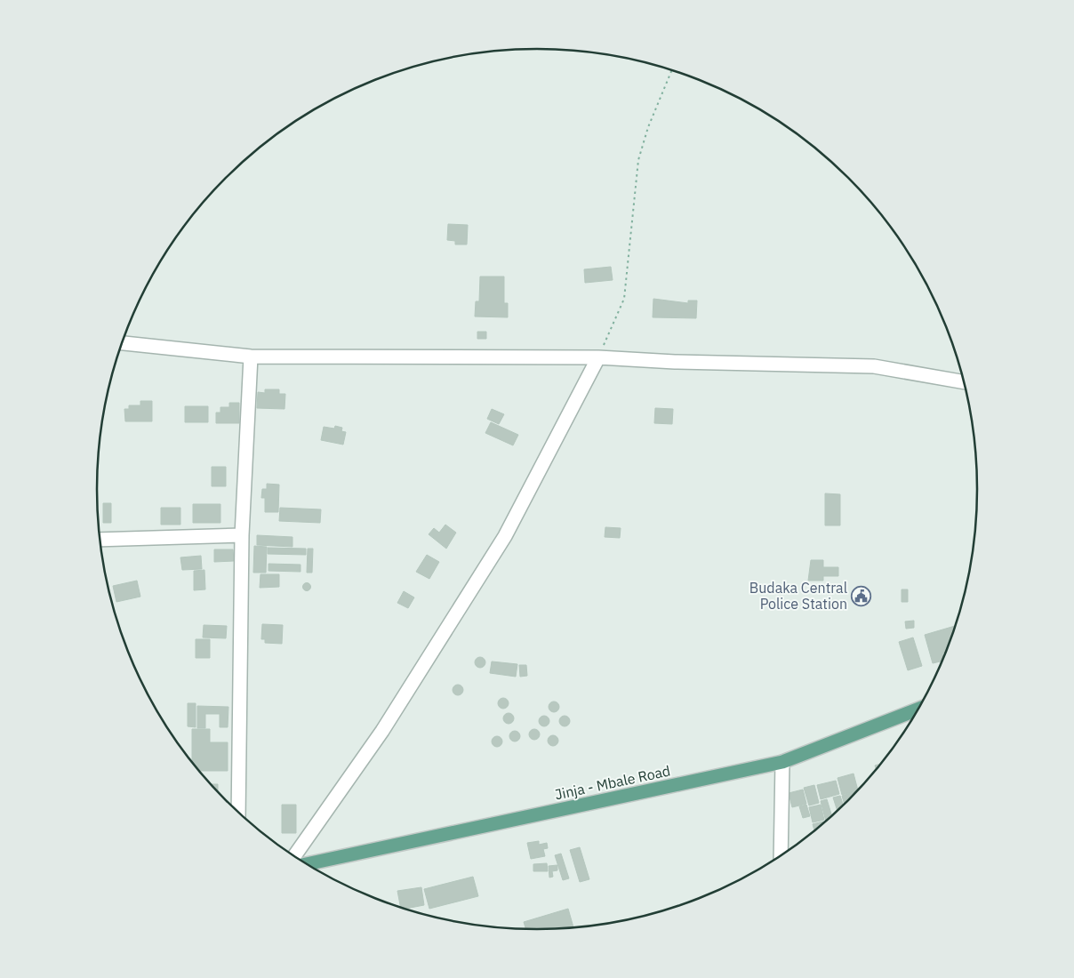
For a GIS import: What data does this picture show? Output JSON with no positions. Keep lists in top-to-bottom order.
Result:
{
  "streets": {
    "main road": ["Jinja - Mbale Road"]
  },
  "places": {
    "public building": ["Budaka Central Police Station"]
  }
}
